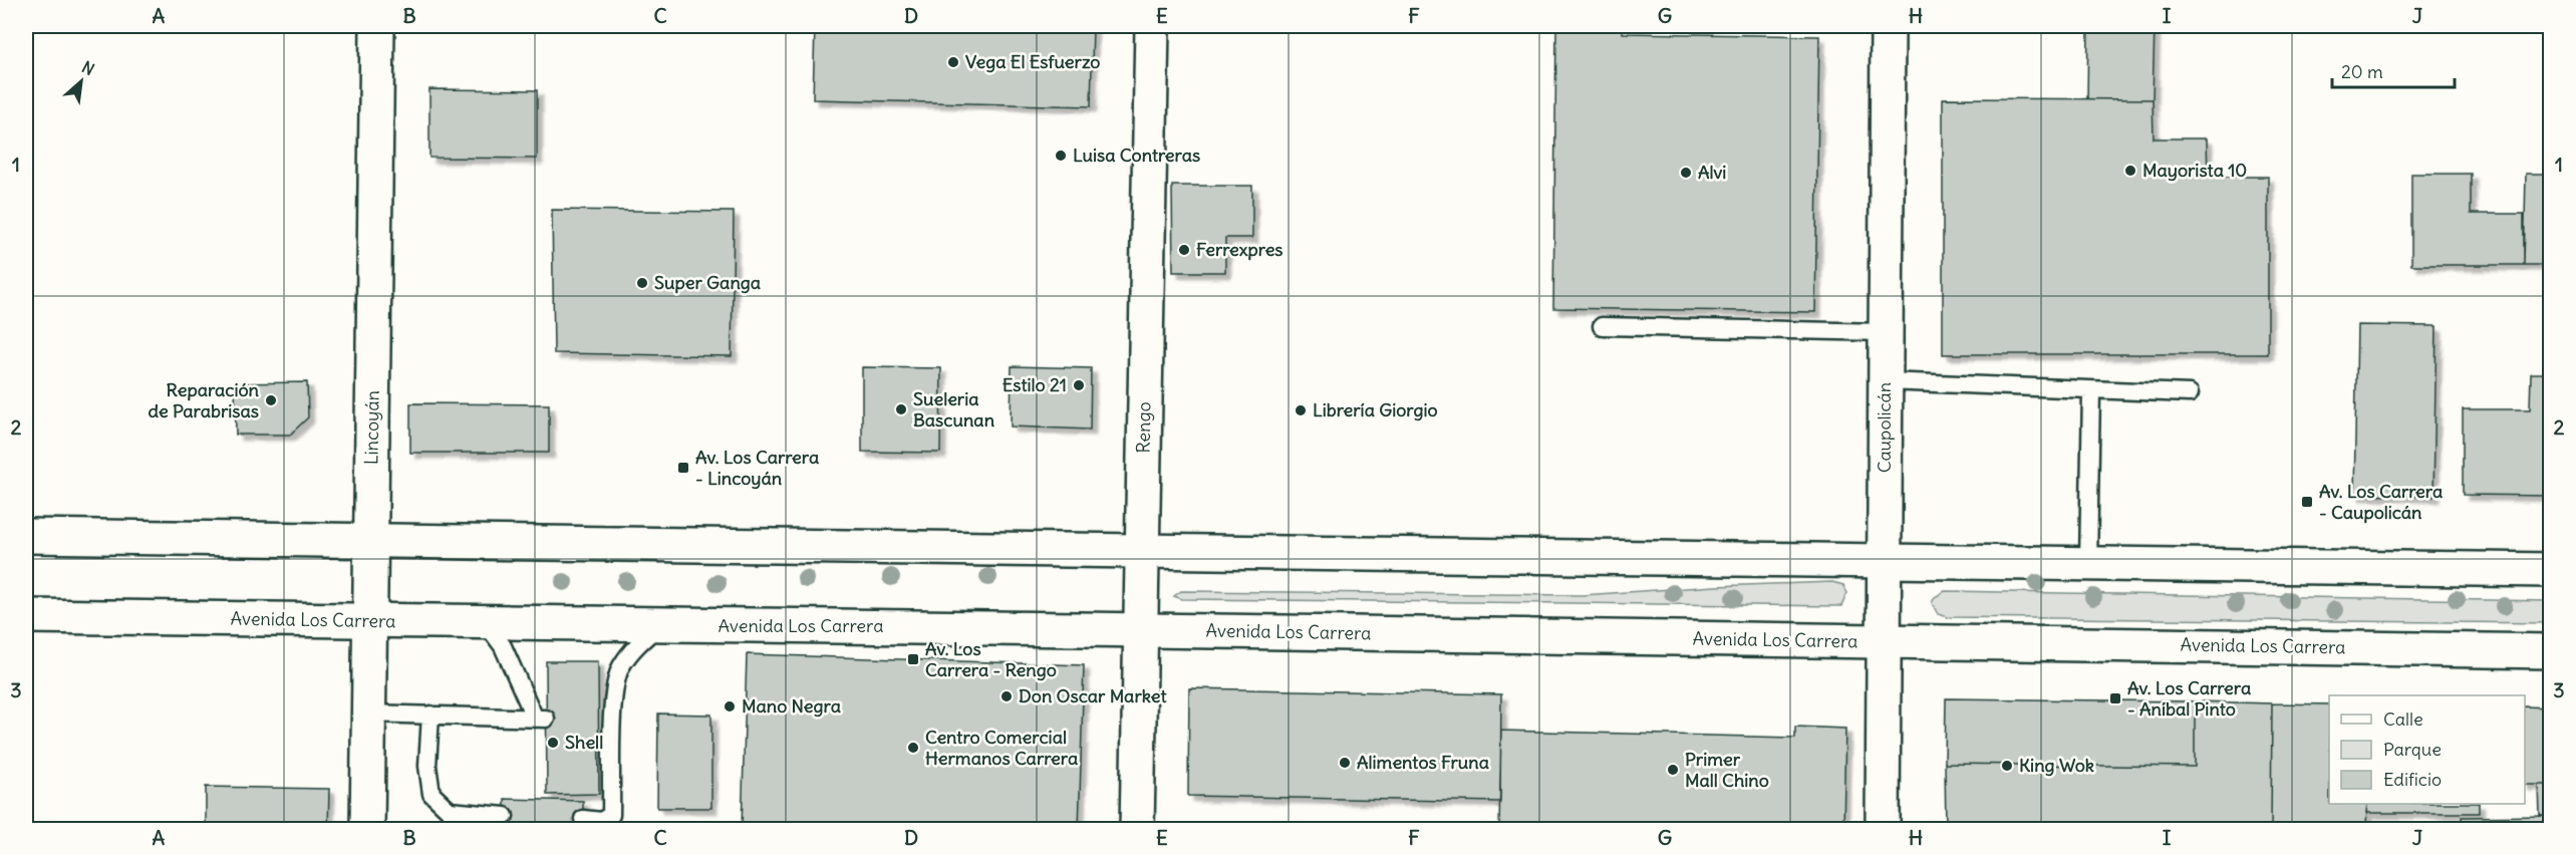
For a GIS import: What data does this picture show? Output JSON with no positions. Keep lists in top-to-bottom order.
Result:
{
  "streets": {
    "main road": [
      "Lincoyán",
      "Rengo",
      "Caupolicán",
      "Avenida Los Carrera"
    ]
  },
  "crossings": [
    ["Lincoyán", "Avenida Los Carrera"],
    ["Rengo", "Avenida Los Carrera"],
    ["Caupolicán", "Avenida Los Carrera"]
  ],
  "places": {
    "other": [
      "Vega El Esfuerzo",
      "Luisa Contreras",
      "Mayorista 10",
      "Alvi",
      "Ferrexpres",
      "Super Ganga",
      "Estilo 21",
      "Reparación de Parabrisas",
      "Sueleria Bascunan",
      "Librería Giorgio",
      "Don Oscar Market",
      "Mano Negra",
      "Shell",
      "Centro Comercial Hermanos Carrera",
      "Alimentos Fruna",
      "King Wok",
      "Primer Mall Chino"
    ],
    "transit": [
      "Av. Los Carrera - Lincoyán",
      "Av. Los Carrera - Caupolicán",
      "Av. Los Carrera - Rengo",
      "Av. Los Carrera - Aníbal Pinto"
    ]
  },
  "legend": ["Calle", "Parque", "Edificio"],
  "scale_bar": "20 m",
  "north": "top right",
  "grid": {
    "columns": [
      "A",
      "B",
      "C",
      "D",
      "E",
      "F",
      "G",
      "H",
      "I",
      "J"
    ],
    "rows": ["1", "2", "3"]
  }
}
